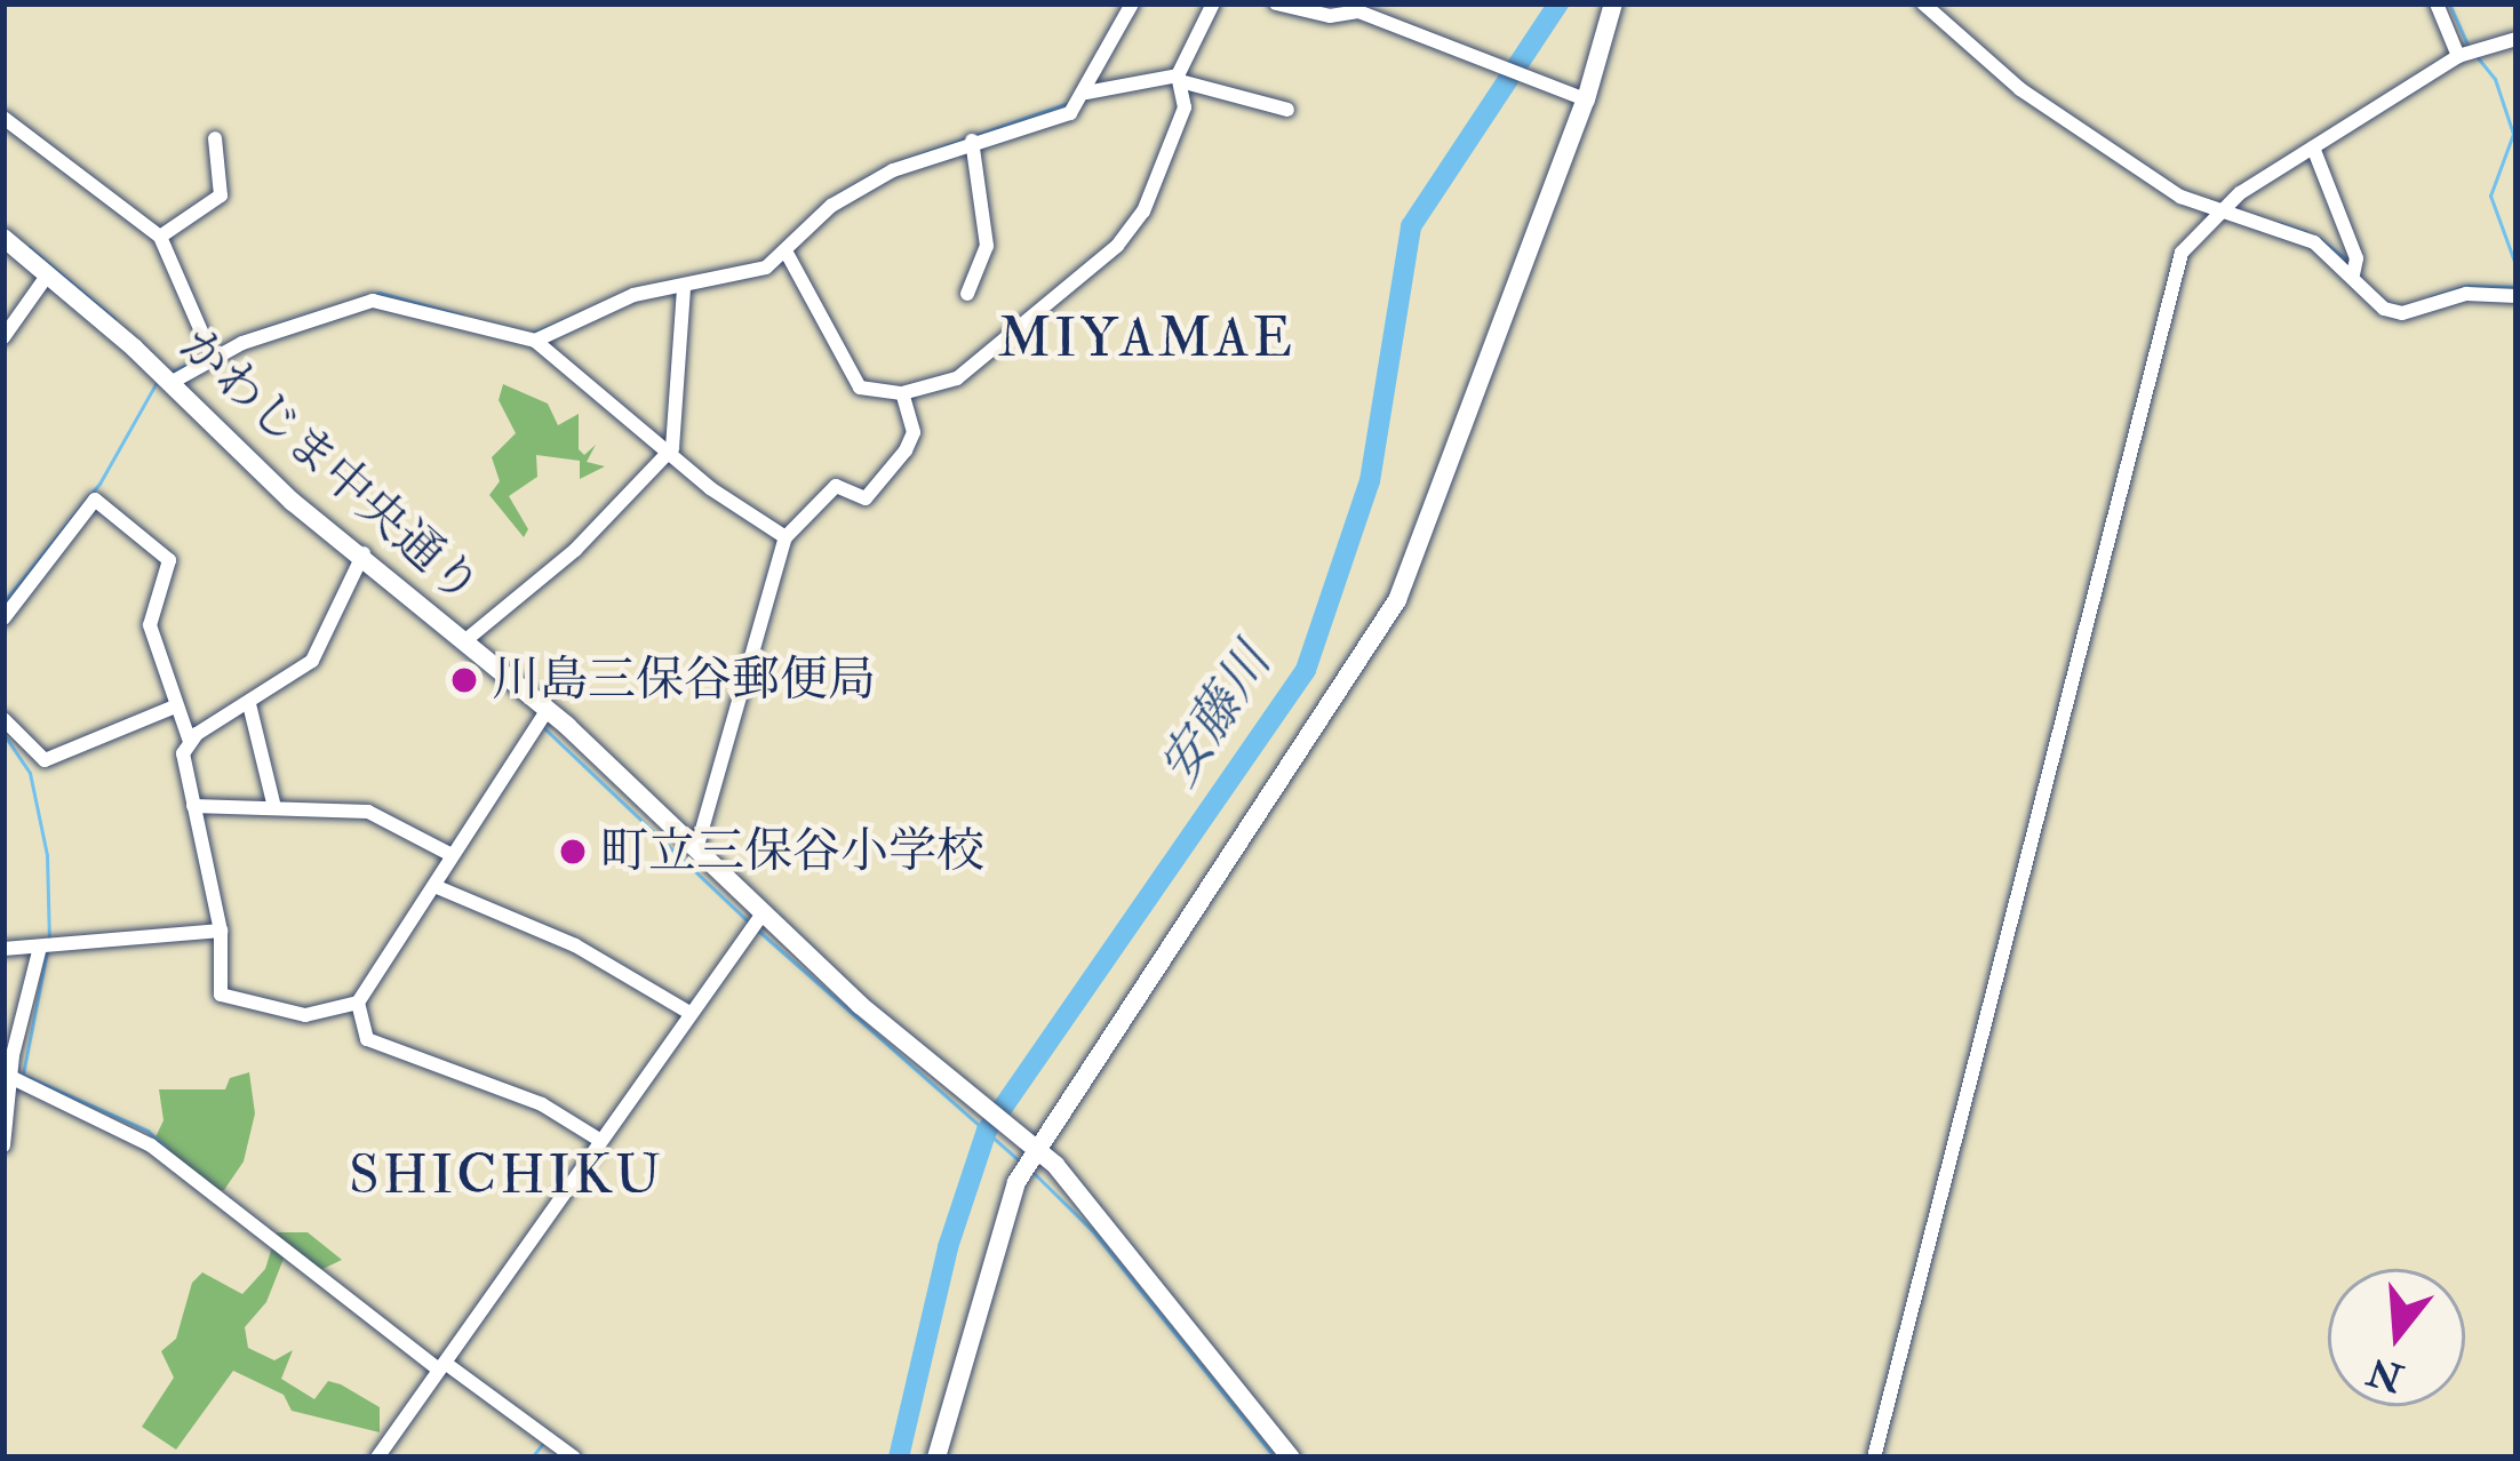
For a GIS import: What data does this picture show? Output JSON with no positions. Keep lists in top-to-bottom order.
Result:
{
  "streets": {
    "street": ["かわじま中央通り"]
  },
  "districts": ["MIYAMAE", "SHICHIKU"],
  "water": ["安藤川"],
  "places": ["川島三保谷郵便局", "町立三保谷小学校"],
  "north": "bottom"
}
